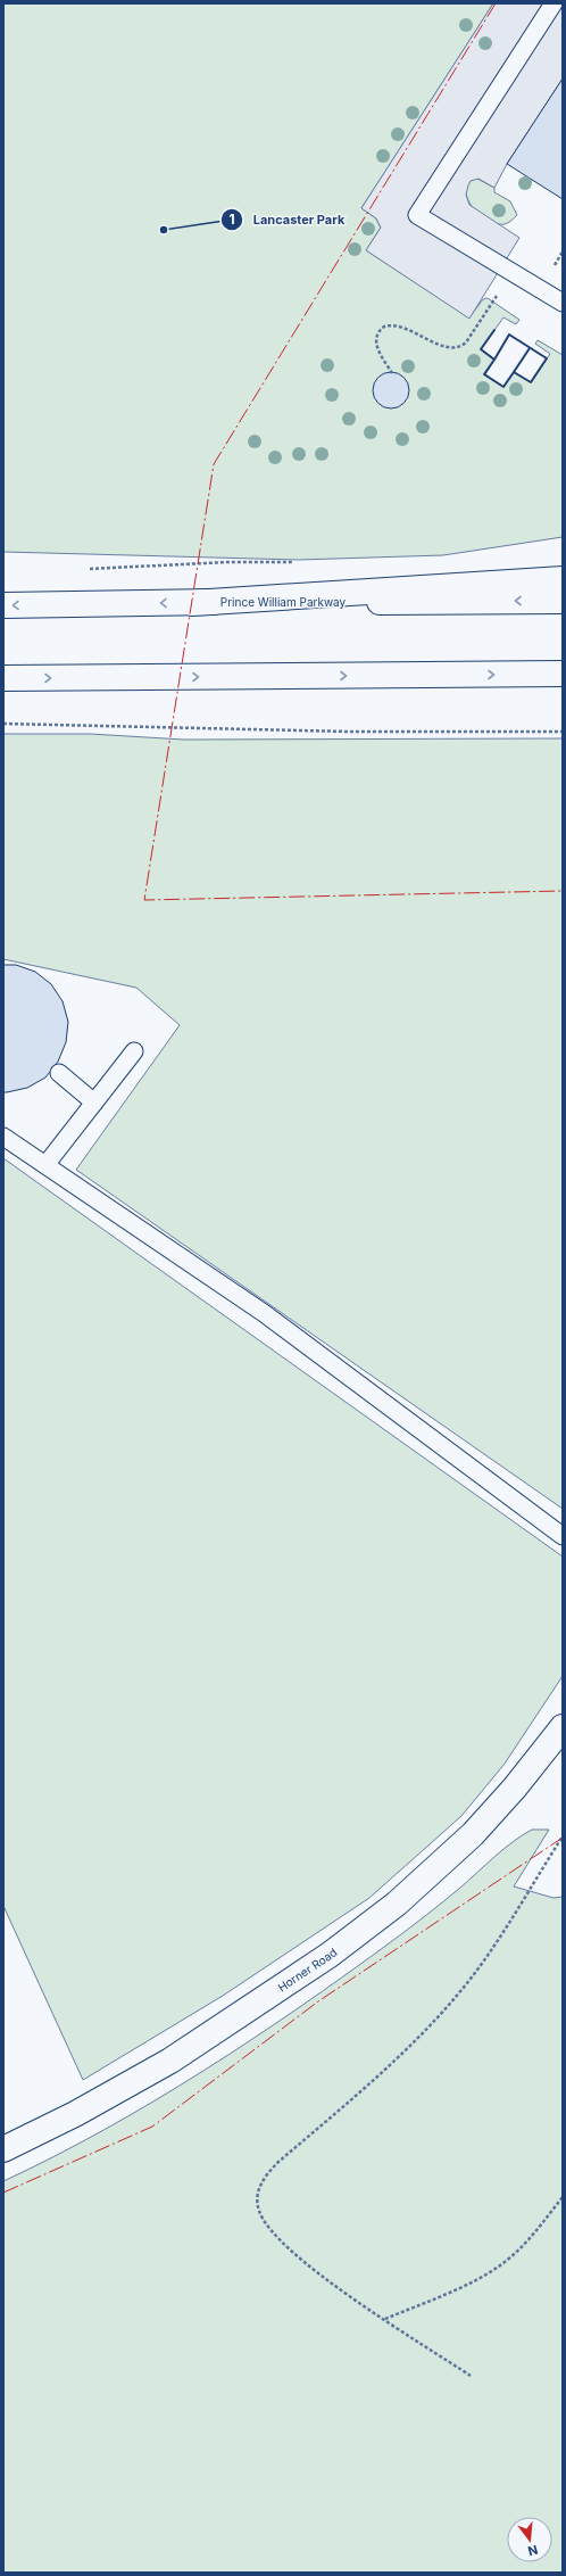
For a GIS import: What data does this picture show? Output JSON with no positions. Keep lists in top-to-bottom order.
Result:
{
  "streets": {
    "main road": ["Prince William Parkway", "Horner Road"]
  },
  "places": ["Lancaster Park"],
  "north": "bottom"
}
